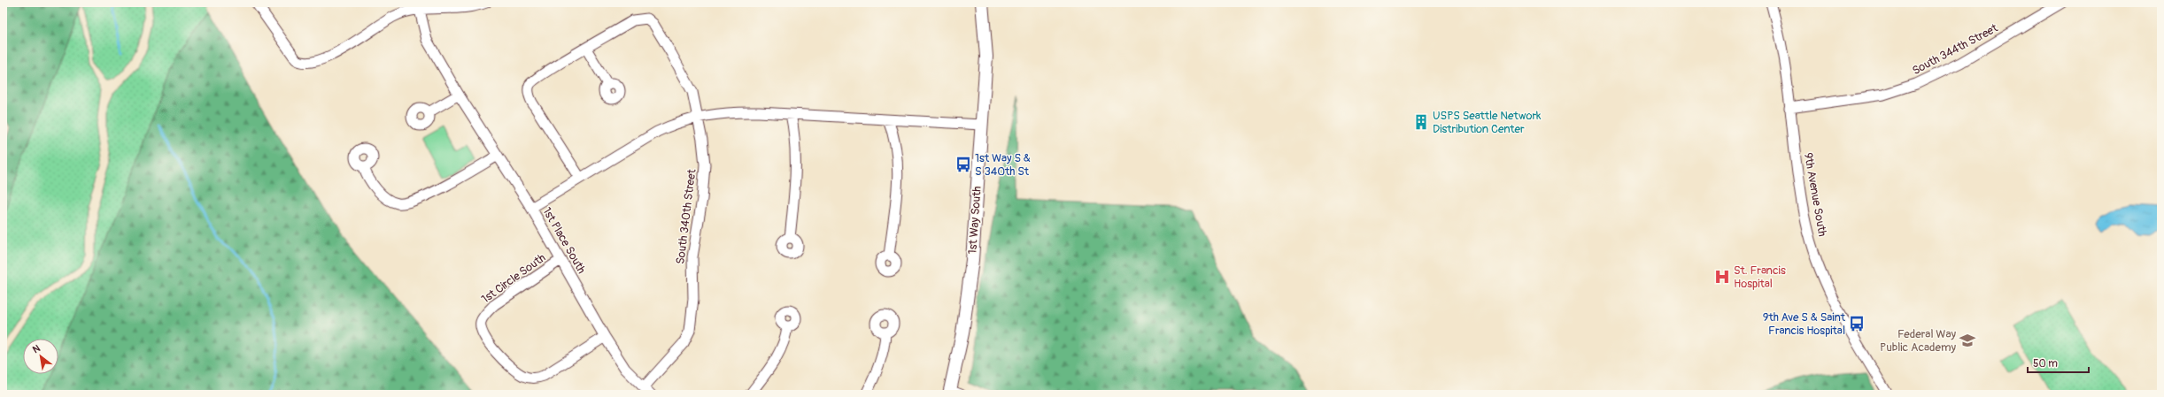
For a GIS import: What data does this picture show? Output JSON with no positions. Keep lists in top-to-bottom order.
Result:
{
  "streets": {
    "main road": ["1st Way South"],
    "street": [
      "South 344th Street",
      "9th Avenue South",
      "South 340th Street",
      "1st Place South",
      "1st Circle South"
    ]
  },
  "crossings": [
    ["South 344th Street", "9th Avenue South"],
    ["South 340th Street", "1st Place South"],
    ["1st Place South", "1st Circle South"]
  ],
  "places": {
    "building": ["USPS Seattle Network Distribution Center"],
    "bus stop": ["1st Way S & S 340th St", "9th Ave S & Saint Francis Hospital"],
    "hospital": ["St. Francis Hospital"],
    "school or university": ["Federal Way Public Academy"]
  },
  "scale_bar": "50 m",
  "north": "top left"
}
